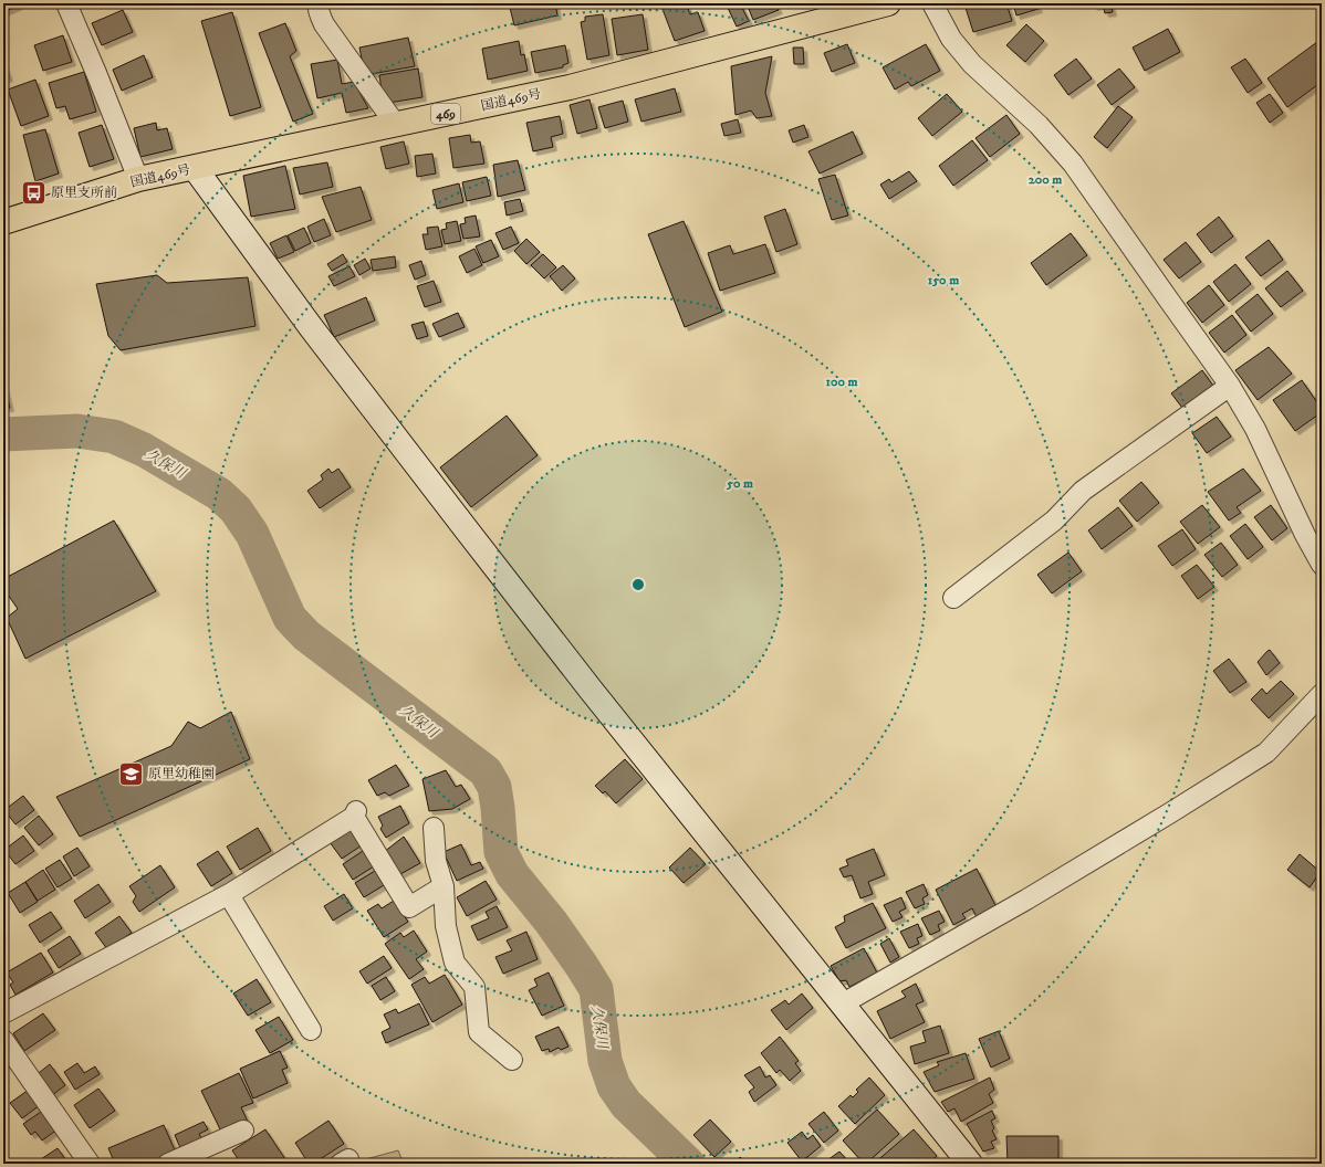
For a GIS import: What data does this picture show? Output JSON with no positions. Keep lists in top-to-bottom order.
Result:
{
  "streets": {
    "highway": ["国道469号", "469"]
  },
  "water": ["久保川"],
  "places": {
    "bus stop": ["原里支所前"],
    "school or university": ["原里幼稚園"]
  },
  "rings": [
    "200 m",
    "150 m",
    "100 m",
    "50 m"
  ]
}
